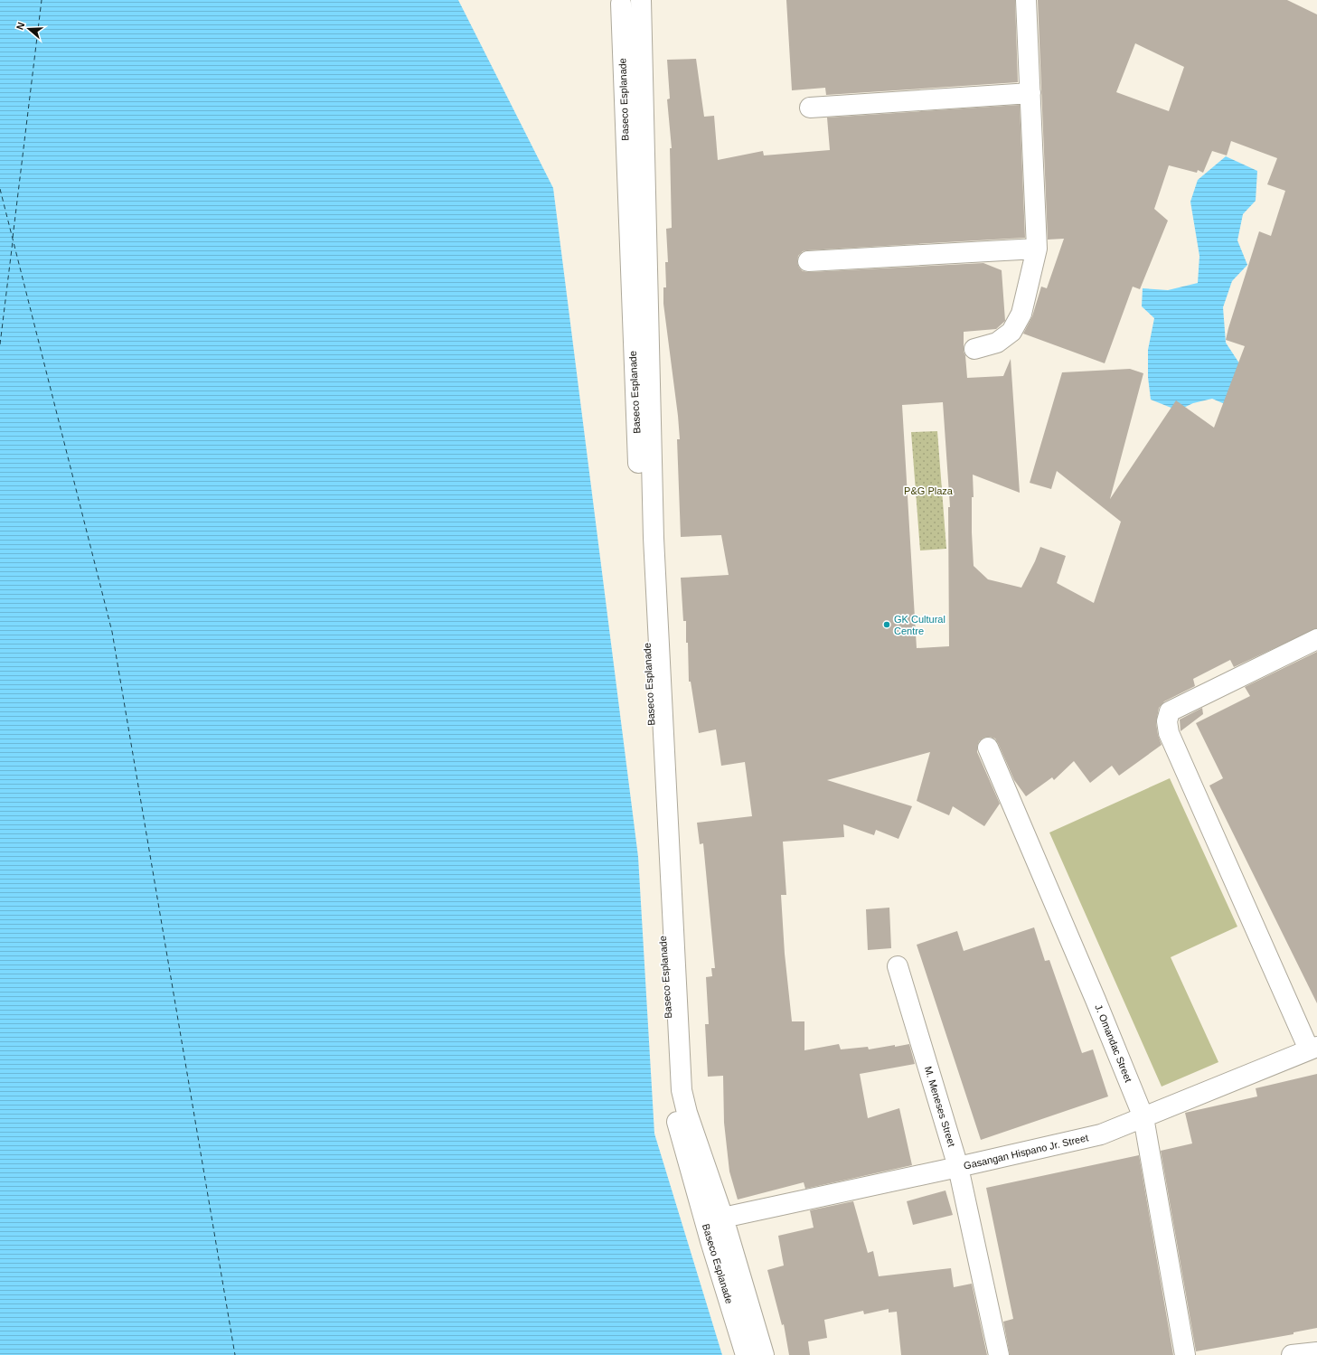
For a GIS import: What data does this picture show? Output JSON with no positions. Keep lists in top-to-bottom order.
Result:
{
  "streets": {
    "street": [
      "Baseco Esplanade",
      "J. Omandac Street",
      "M. Meneses Street",
      "Gasangan Hispano Jr. Street"
    ]
  },
  "crossings": [
    ["J. Omandac Street", "Gasangan Hispano Jr. Street"],
    ["M. Meneses Street", "Gasangan Hispano Jr. Street"]
  ],
  "parks": ["P&G Plaza"],
  "places": ["GK Cultural Centre"],
  "north": "left"
}
